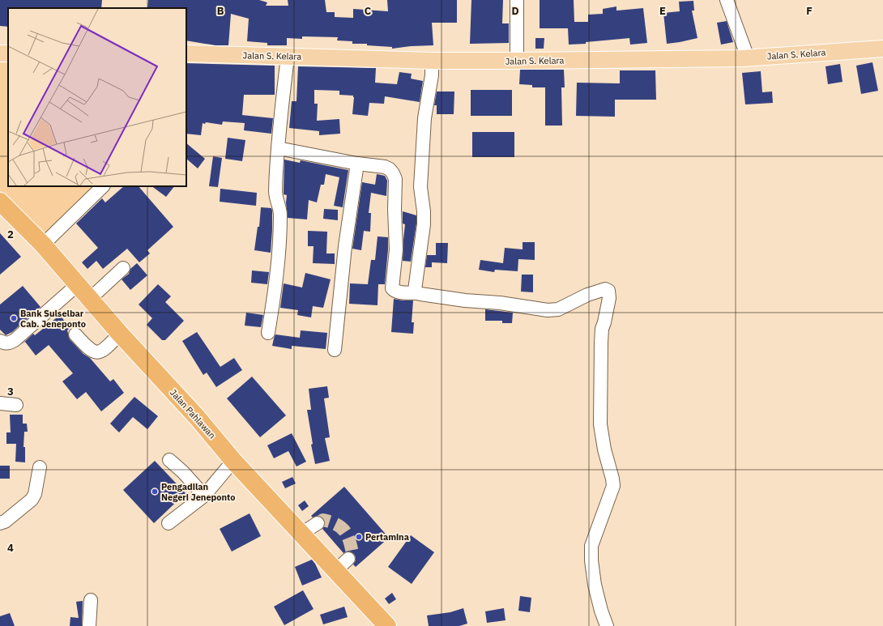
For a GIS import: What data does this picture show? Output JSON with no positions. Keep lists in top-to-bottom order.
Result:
{
  "streets": {
    "highway": ["Jalan Pahlawan"],
    "main road": ["Jalan S. Kelara"]
  },
  "places": ["Bank Sulselbar Cab. Jeneponto", "Pengadilan Negeri Jeneponto", "Pertamina"],
  "grid": {
    "columns": [
      "B",
      "C",
      "D",
      "E",
      "F"
    ],
    "rows": ["2", "3", "4"]
  }
}
